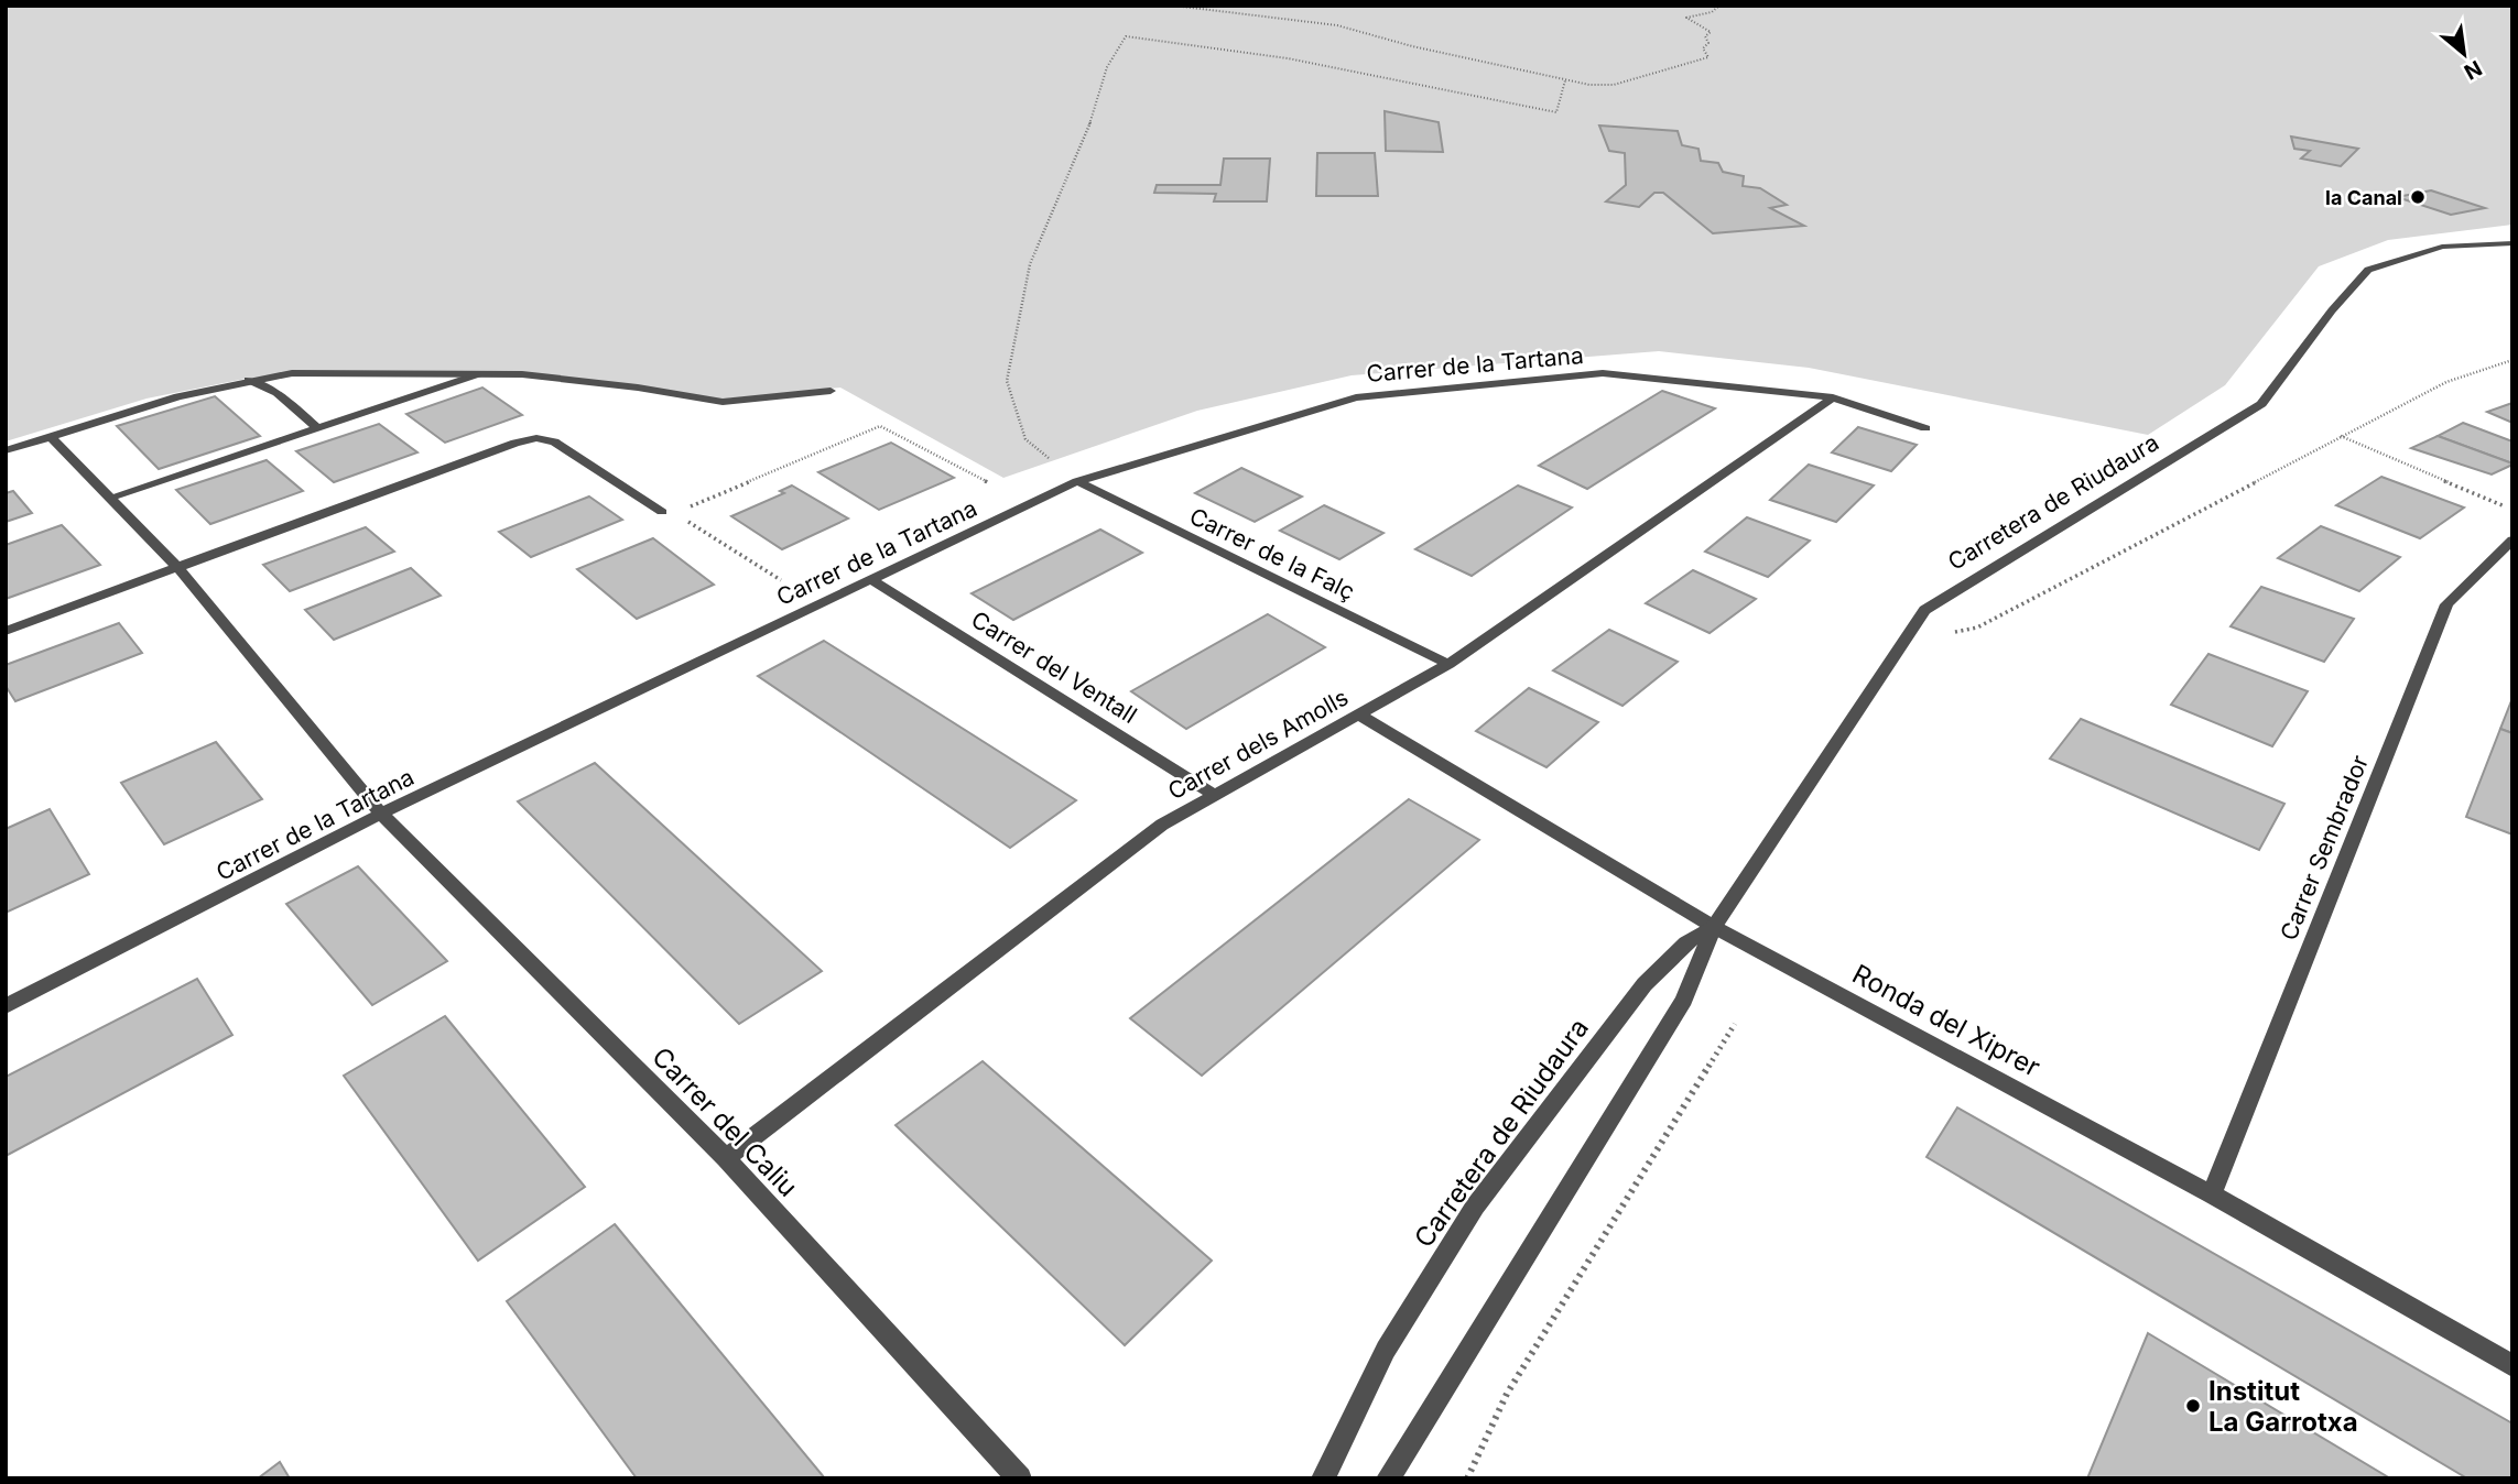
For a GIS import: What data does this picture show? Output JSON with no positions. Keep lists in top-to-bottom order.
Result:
{
  "streets": {
    "street": [
      "Carrer de la Tartana",
      "Carretera de Riudaura",
      "Carrer de la Falç",
      "Carrer del Ventall",
      "Carrer dels Amolls",
      "Carrer Sembrador",
      "Ronda del Xiprer",
      "Carrer del Caliu"
    ]
  },
  "crossings": [
    ["Carrer de la Tartana", "Carrer de la Falç"],
    ["Carrer de la Tartana", "Carrer del Ventall"],
    ["Carrer de la Tartana", "Carrer dels Amolls"],
    ["Carrer de la Tartana", "Carrer del Caliu"],
    ["Carretera de Riudaura", "Ronda del Xiprer"],
    ["Carrer de la Falç", "Carrer dels Amolls"],
    ["Carrer del Ventall", "Carrer dels Amolls"],
    ["Carrer dels Amolls", "Ronda del Xiprer"],
    ["Carrer dels Amolls", "Carrer del Caliu"],
    ["Carrer Sembrador", "Ronda del Xiprer"]
  ],
  "places": ["la Canal", "Institut La Garrotxa"],
  "north": "bottom right"
}
